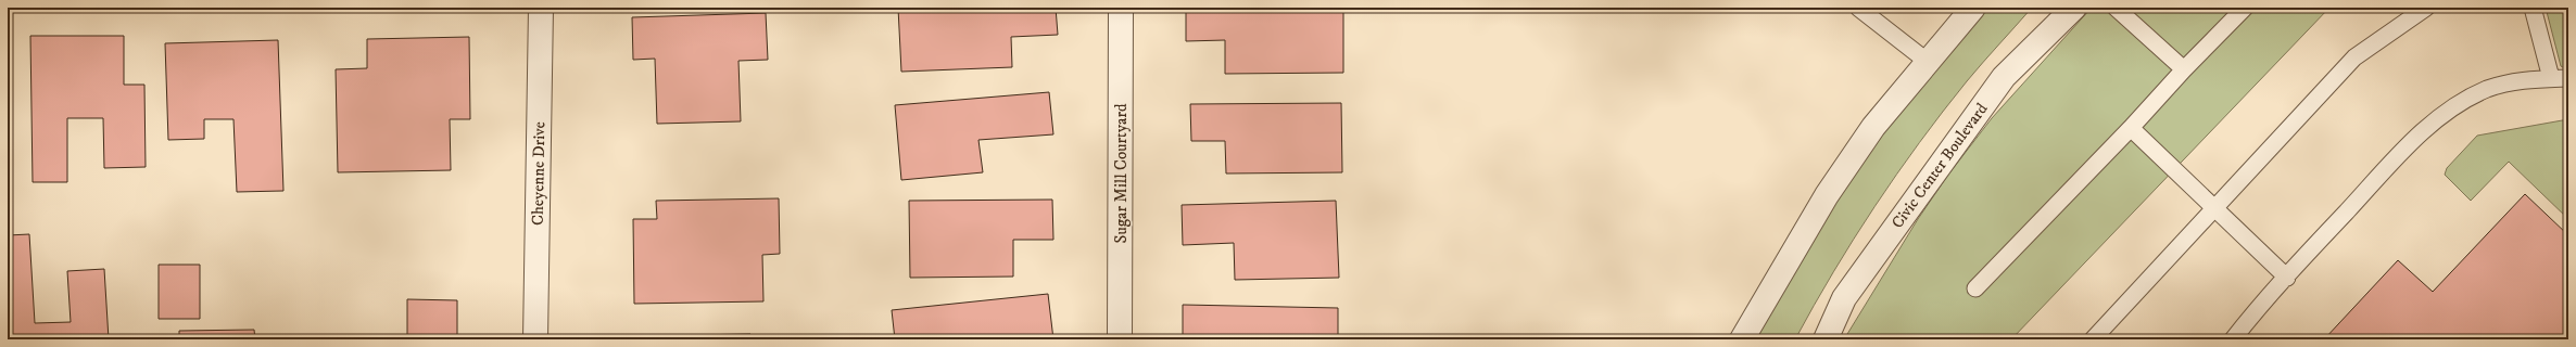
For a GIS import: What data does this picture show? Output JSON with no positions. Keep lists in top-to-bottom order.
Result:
{
  "streets": {
    "street": ["Civic Center Boulevard", "Cheyenne Drive", "Sugar Mill Courtyard"]
  }
}
